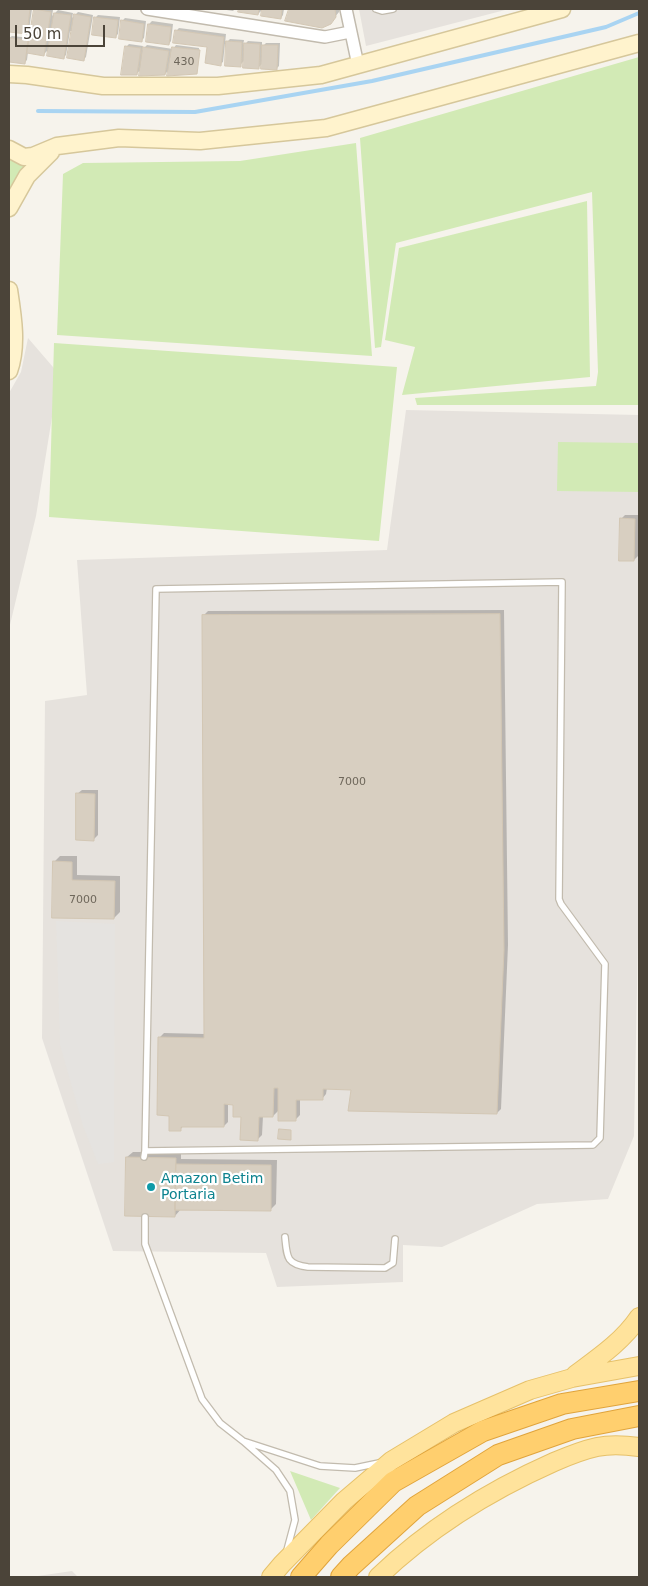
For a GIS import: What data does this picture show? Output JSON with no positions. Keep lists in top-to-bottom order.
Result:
{
  "places": ["Amazon Betim Portaria"],
  "house_numbers": ["430", "7000", "7000"],
  "scale_bar": "50 m"
}
